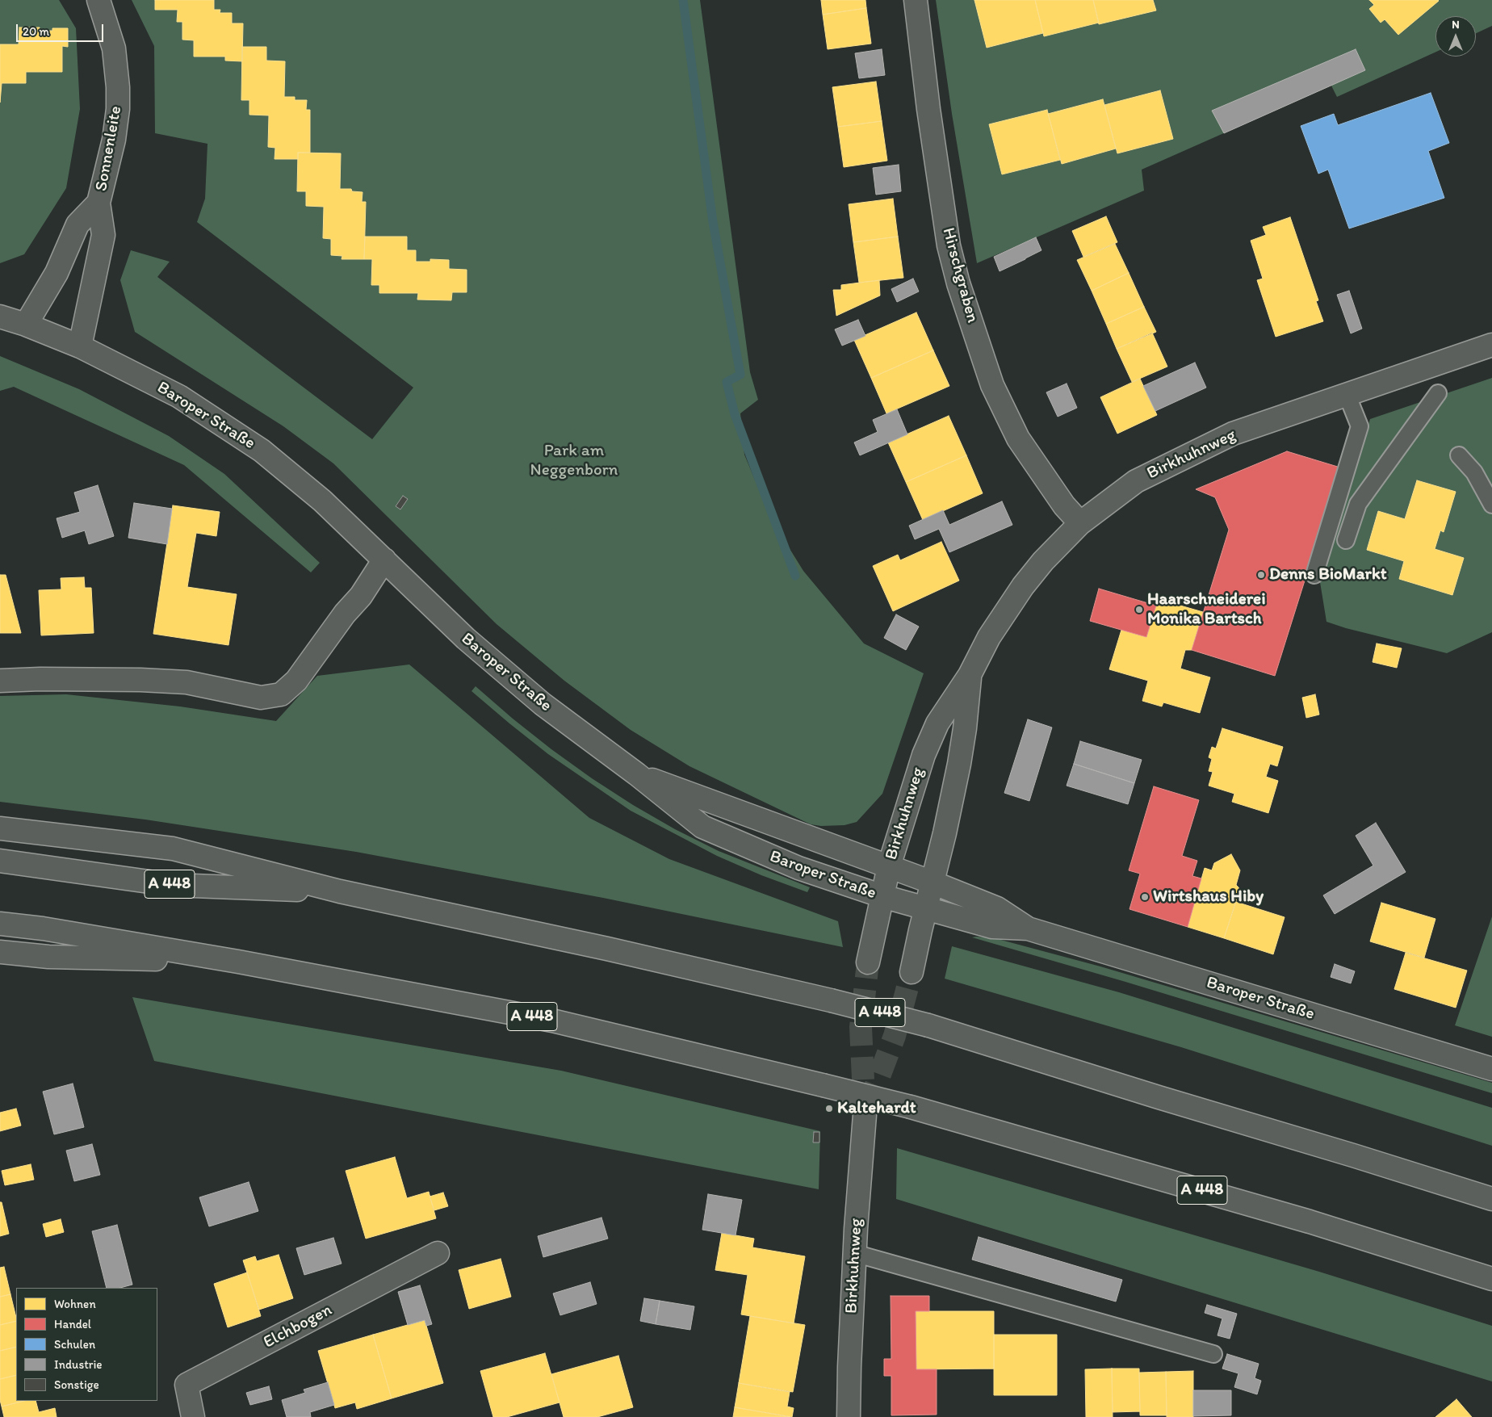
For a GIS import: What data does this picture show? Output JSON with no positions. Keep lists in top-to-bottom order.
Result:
{
  "streets": {
    "main road": [
      "Sonnenleite",
      "Hirschgraben",
      "Baroper Straße",
      "Birkhuhnweg",
      "A 448",
      "Elchbogen"
    ]
  },
  "crossings": [
    ["Sonnenleite", "Baroper Straße"],
    ["Hirschgraben", "Birkhuhnweg"],
    ["Baroper Straße", "Birkhuhnweg"]
  ],
  "parks": ["Park am Neggenborn"],
  "places": [
    "Denns BioMarkt",
    "Haarschneiderei Monika Bartsch",
    "Wirtshaus Hiby",
    "Kaltehardt"
  ],
  "legend": [
    "Wohnen",
    "Handel",
    "Schulen",
    "Industrie",
    "Sonstige"
  ],
  "scale_bar": "20 m",
  "north": "top"
}
